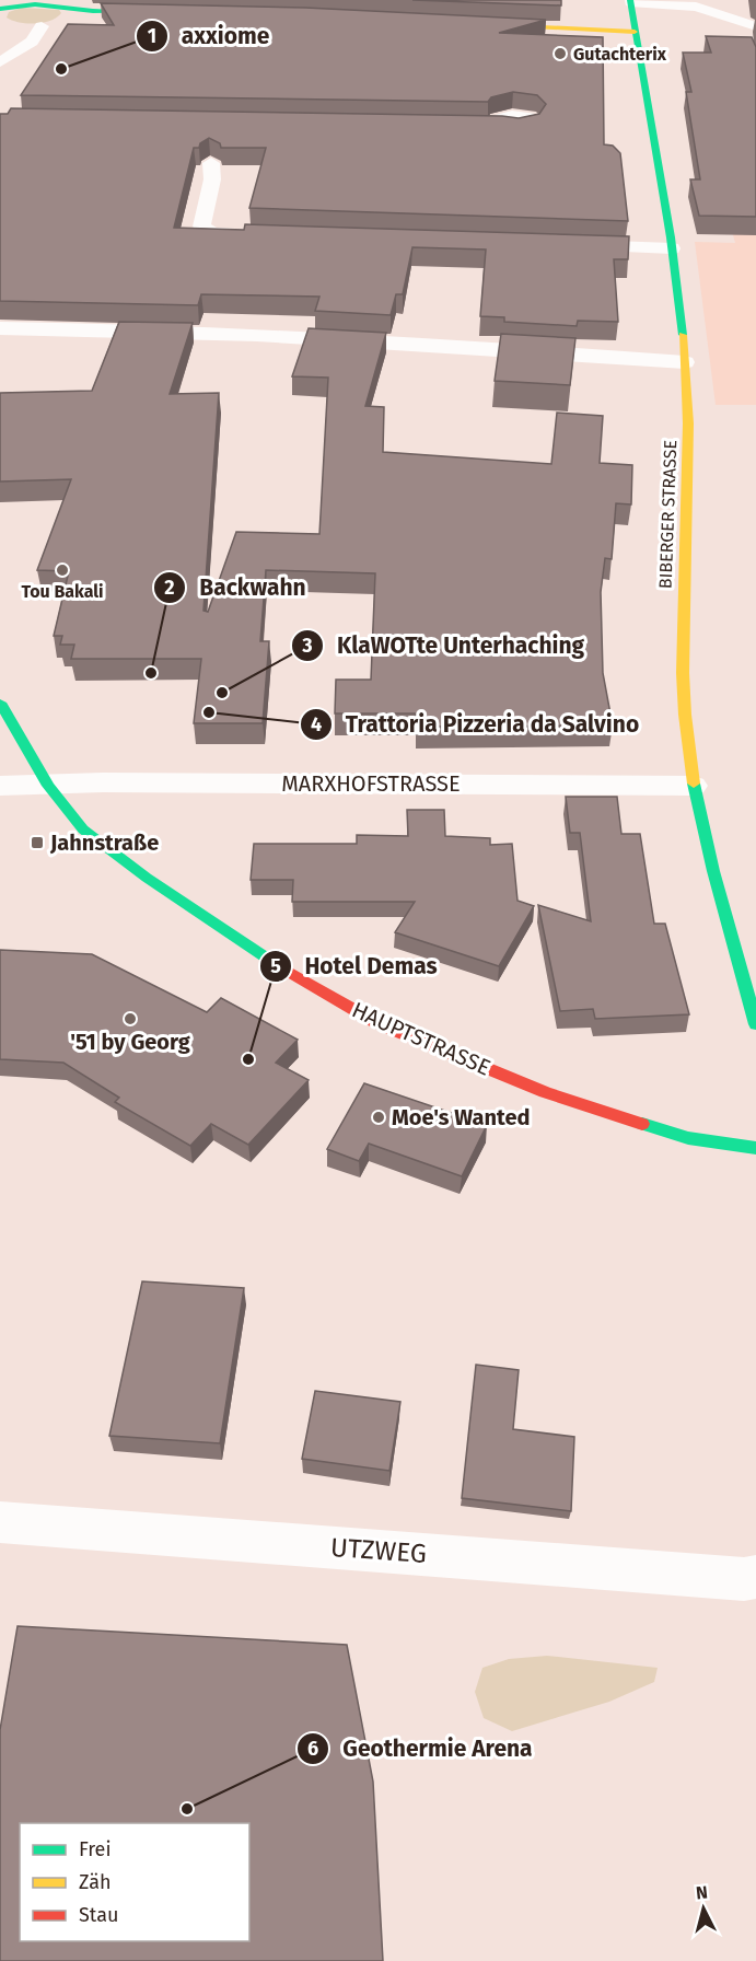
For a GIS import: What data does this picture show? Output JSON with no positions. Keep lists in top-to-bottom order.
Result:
{
  "streets": {
    "main road": ["BIBERGER STRASSE", "HAUPTSTRASSE"],
    "street": ["MARXHOFSTRASSE", "UTZWEG"]
  },
  "crossings": [
    ["BIBERGER STRASSE", "MARXHOFSTRASSE"],
    ["MARXHOFSTRASSE", "HAUPTSTRASSE"]
  ],
  "places": {
    "other": [
      "Gutachterix",
      "axxiome",
      "Tou Bakali",
      "Backwahn",
      "KlaWOTte Unterhaching",
      "Trattoria Pizzeria da Salvino",
      "'51 by Georg",
      "Hotel Demas",
      "Moe's Wanted",
      "Geothermie Arena"
    ],
    "transit": ["Jahnstraße"]
  },
  "legend": ["Frei", "Zäh", "Stau"],
  "north": "top"
}
